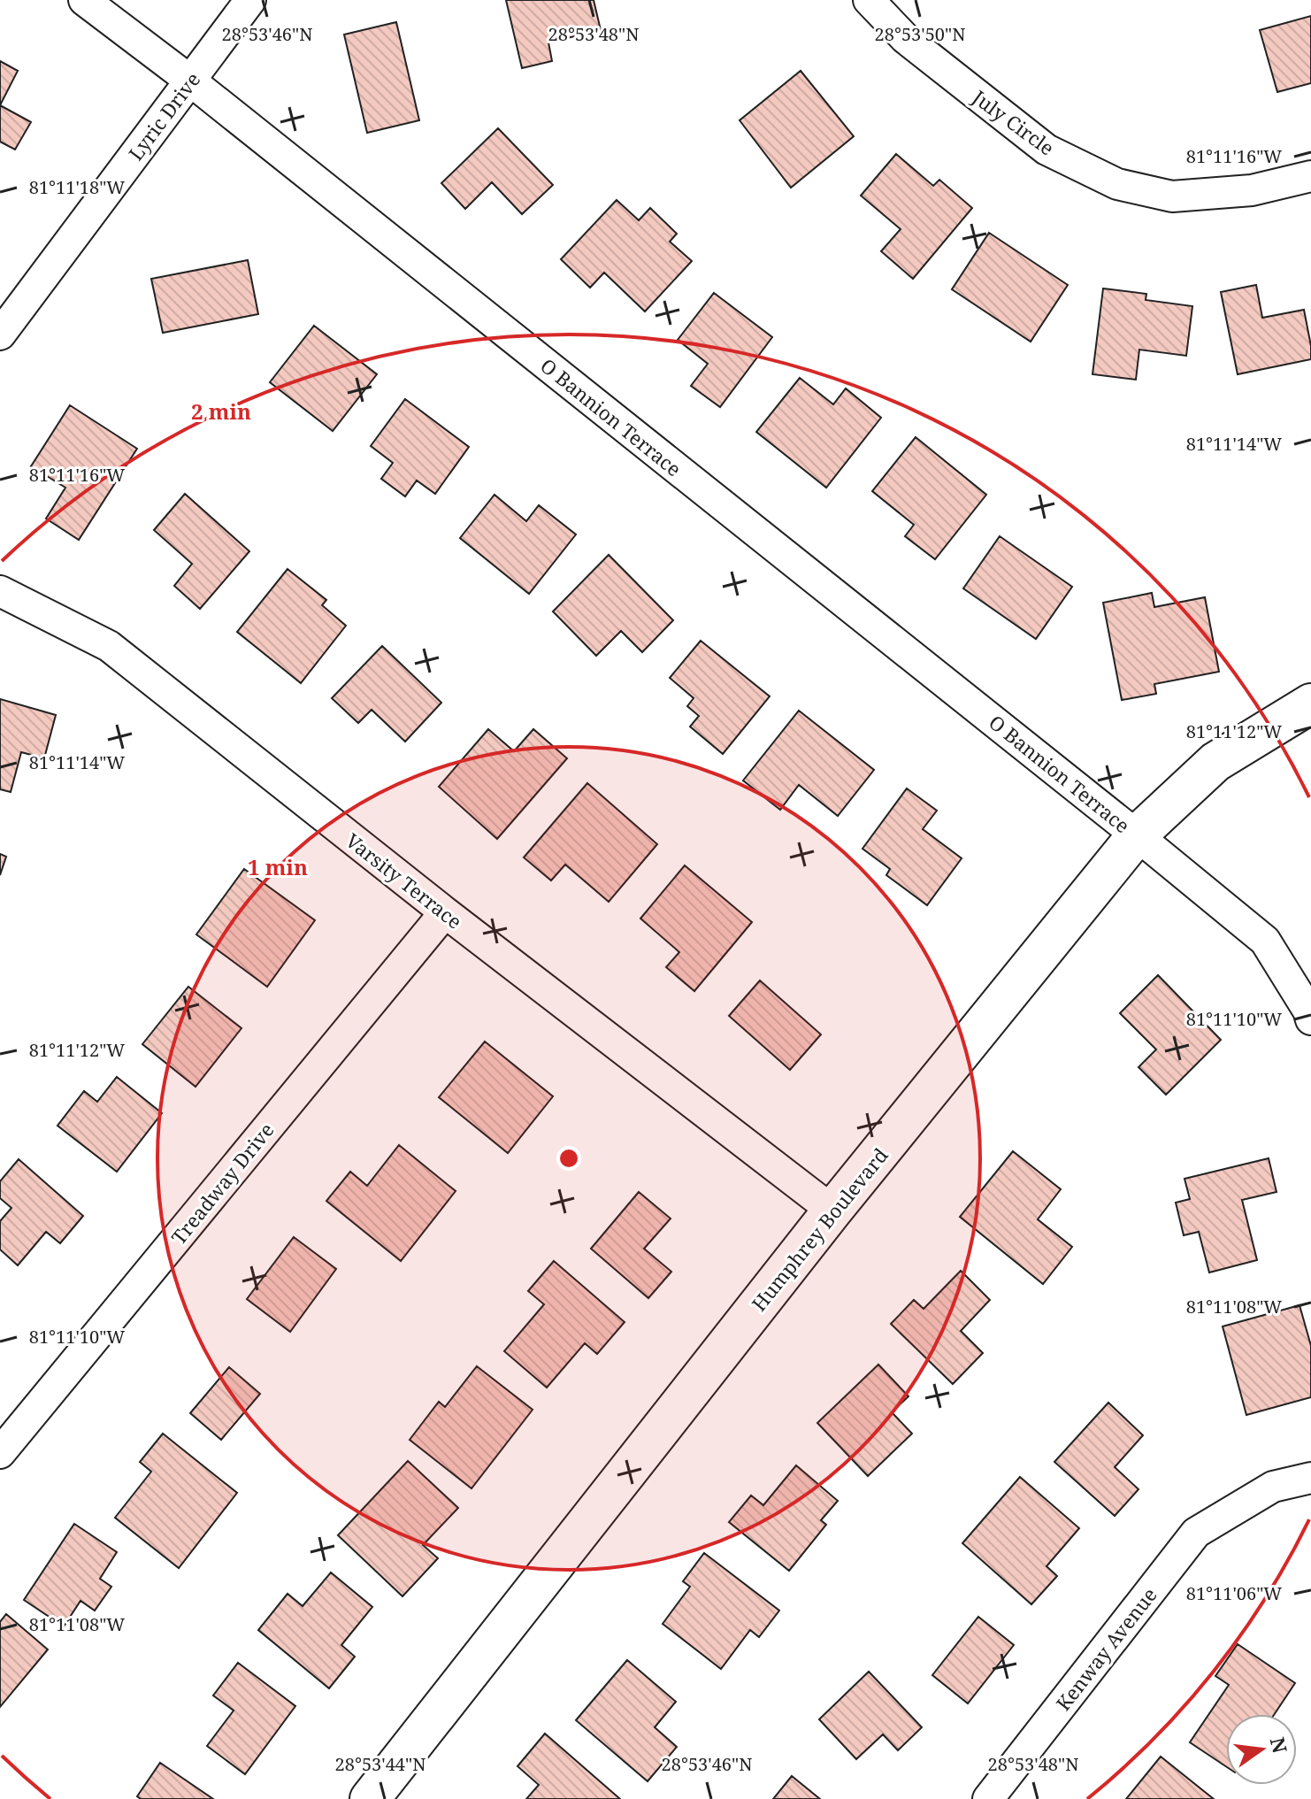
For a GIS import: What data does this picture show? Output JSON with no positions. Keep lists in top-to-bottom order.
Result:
{
  "streets": {
    "street": [
      "Lyric Drive",
      "July Circle",
      "O Bannion Terrace",
      "Varsity Terrace",
      "Treadway Drive",
      "Humphrey Boulevard",
      "Kenway Avenue"
    ]
  },
  "crossings": [
    ["Lyric Drive", "O Bannion Terrace"],
    ["O Bannion Terrace", "Humphrey Boulevard"],
    ["Varsity Terrace", "Treadway Drive"],
    ["Varsity Terrace", "Humphrey Boulevard"]
  ],
  "north": "right",
  "coordinates": [
    "28°53'46\"N",
    "28°53'48\"N",
    "28°53'50\"N",
    "81°11'16\"W",
    "81°11'18\"W",
    "81°11'14\"W",
    "81°11'12\"W",
    "81°11'10\"W",
    "81°11'08\"W",
    "81°11'06\"W",
    "28°53'44\"N"
  ],
  "rings": ["2 min", "1 min"]
}
